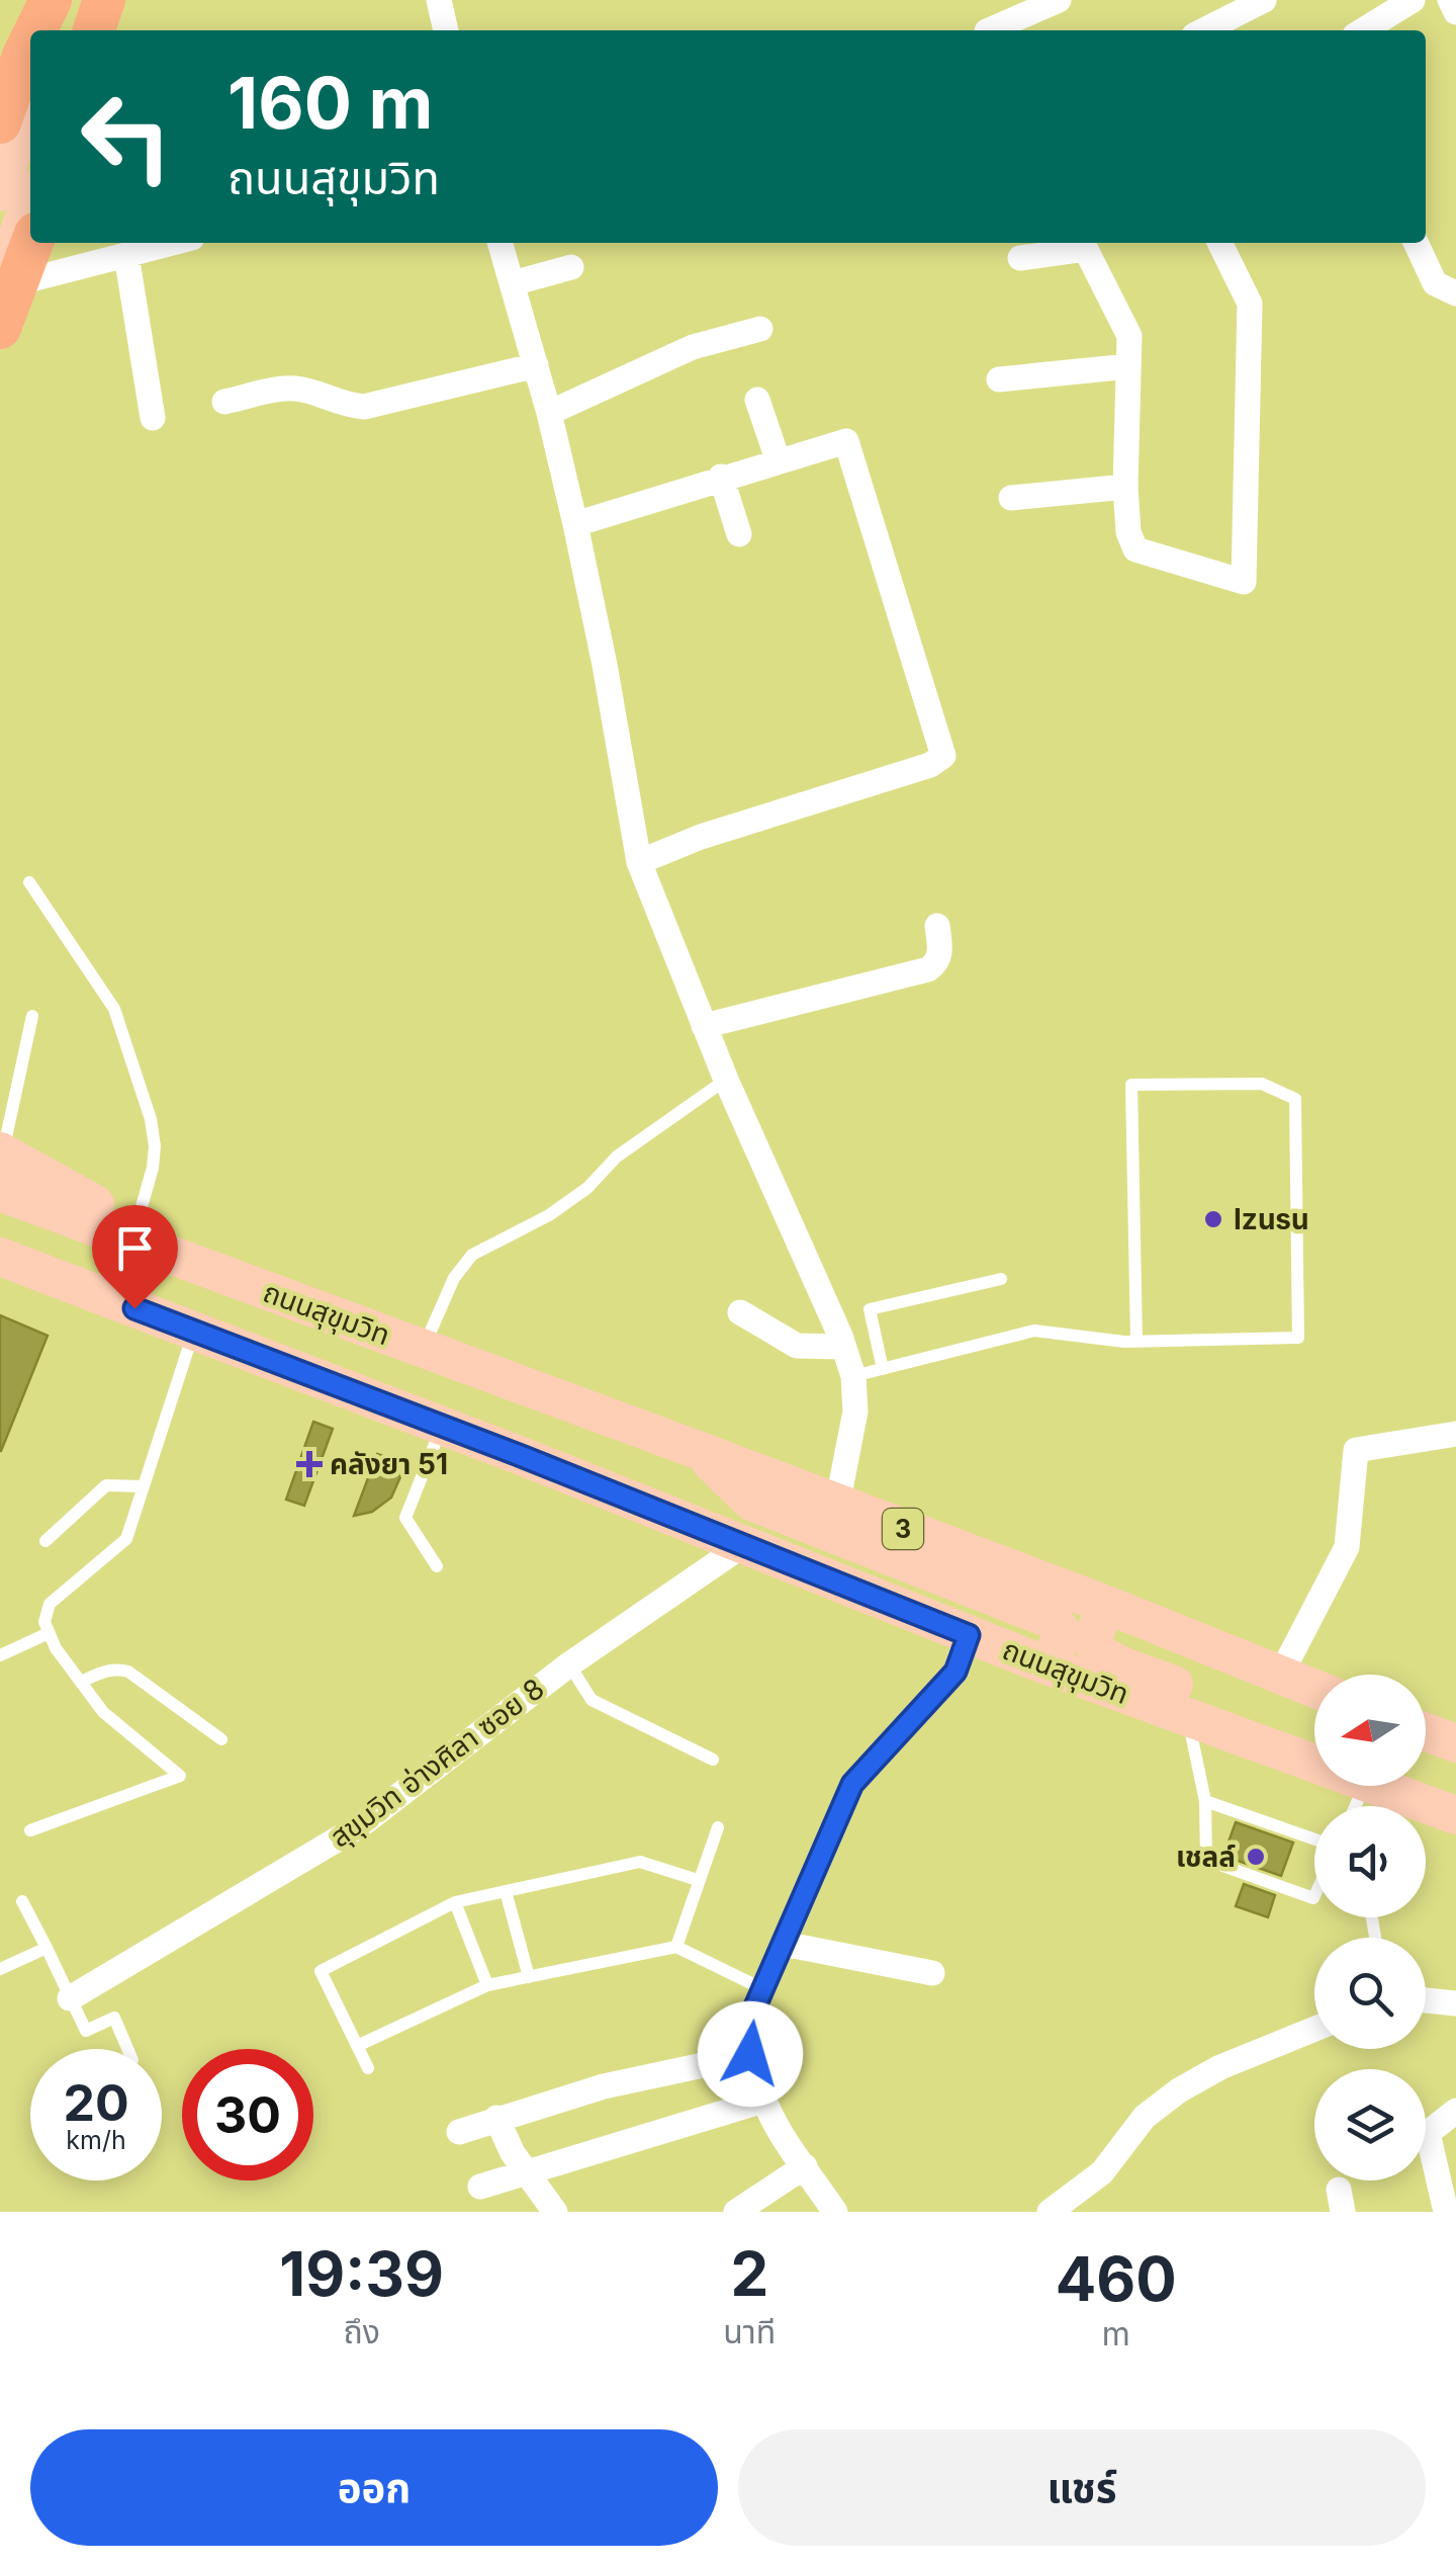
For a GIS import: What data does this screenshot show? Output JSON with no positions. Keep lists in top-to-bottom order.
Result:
{
  "streets": {
    "main road": ["ถนนสุขุมวิท", "3"],
    "street": ["สุขุมวิท อ่างศิลา ซอย 8"]
  },
  "crossings": [
    ["ถนนสุขุมวิท", "สุขุมวิท อ่างศิลา ซอย 8"]
  ],
  "places": {
    "other": ["Izusu", "เชลล์"],
    "health": ["คลังยา 51"]
  },
  "north": "left",
  "page": {
    "turn": ["160 m", "ถนนสุขุมวิท"],
    "speed": "20 km/h",
    "limit": "30",
    "eta": [
      "19:39",
      "ถึง",
      "2",
      "นาที",
      "460",
      "m"
    ],
    "buttons": ["ออก", "แชร์"]
  }
}
